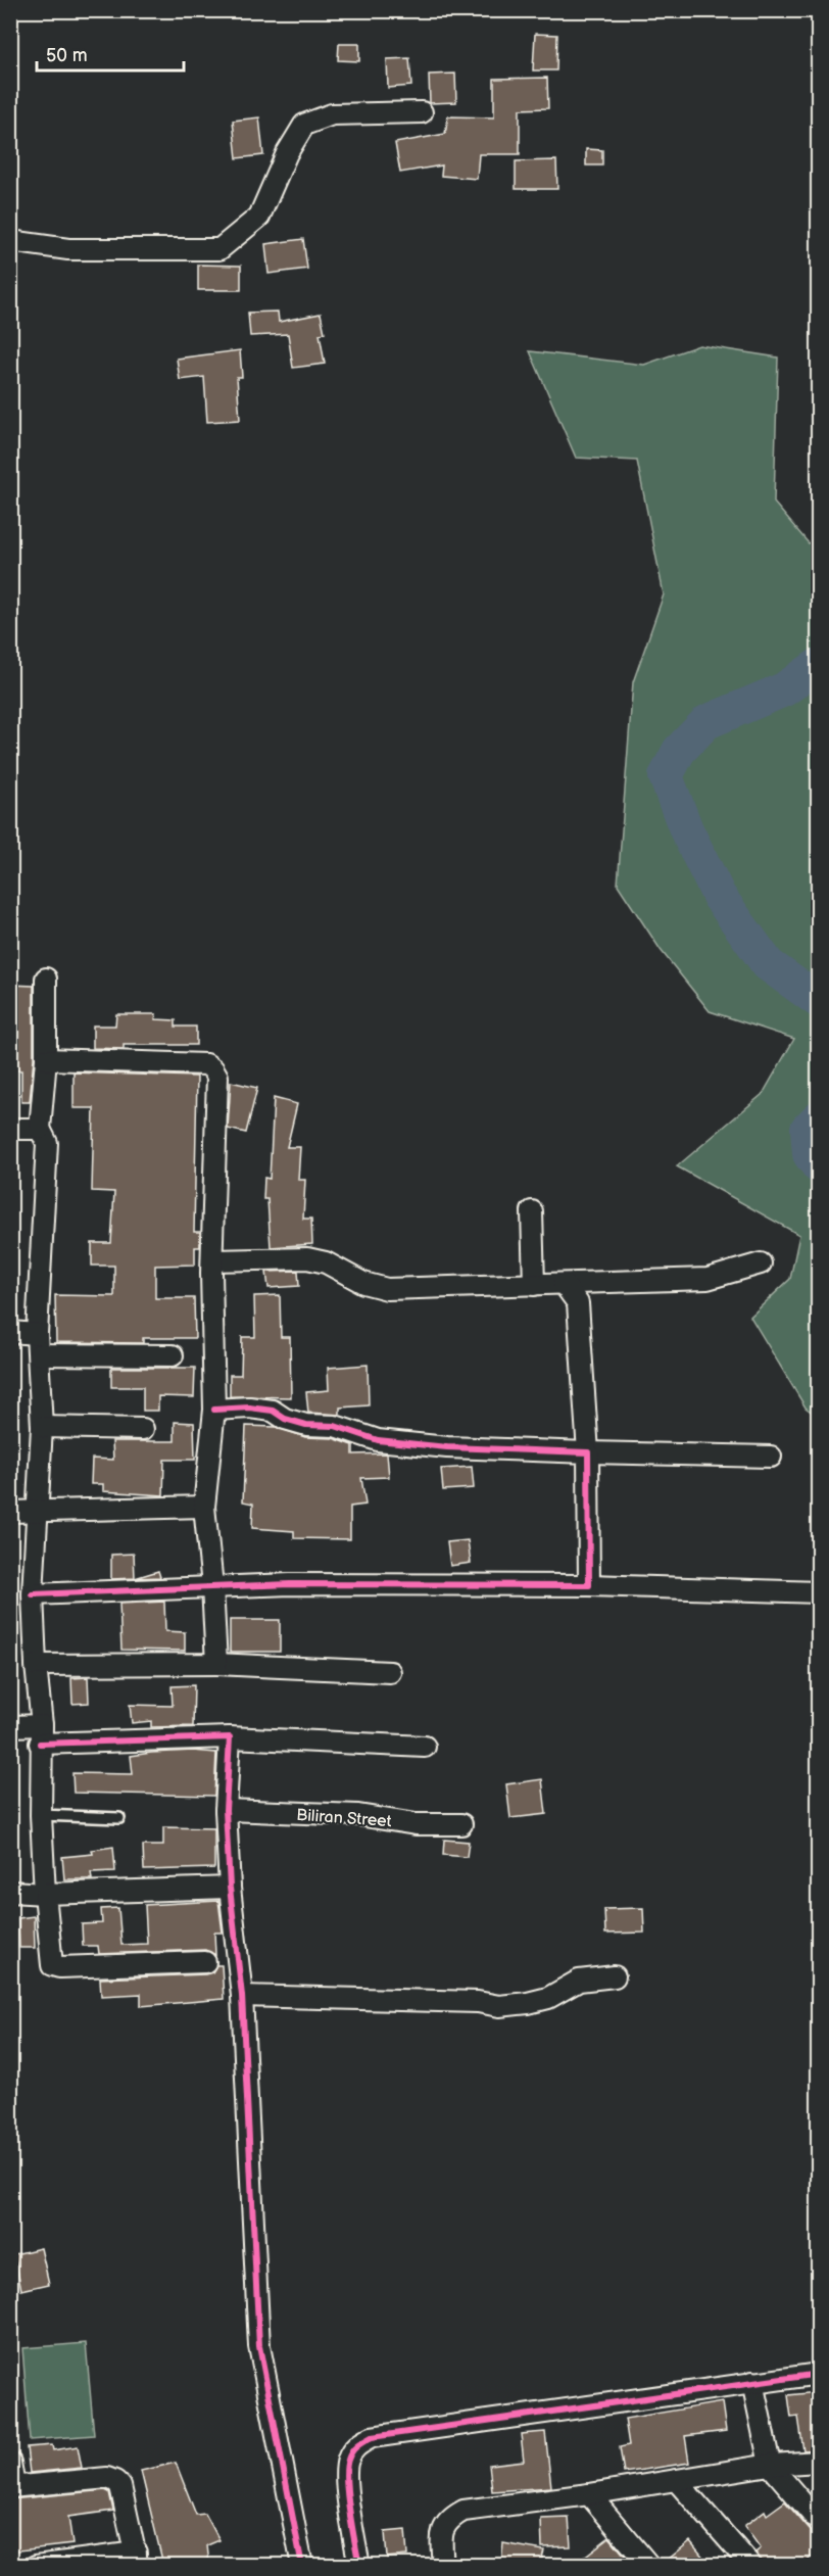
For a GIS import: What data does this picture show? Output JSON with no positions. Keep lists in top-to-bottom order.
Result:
{
  "streets": {
    "street": ["Biliran Street"]
  },
  "scale_bar": "50 m"
}
